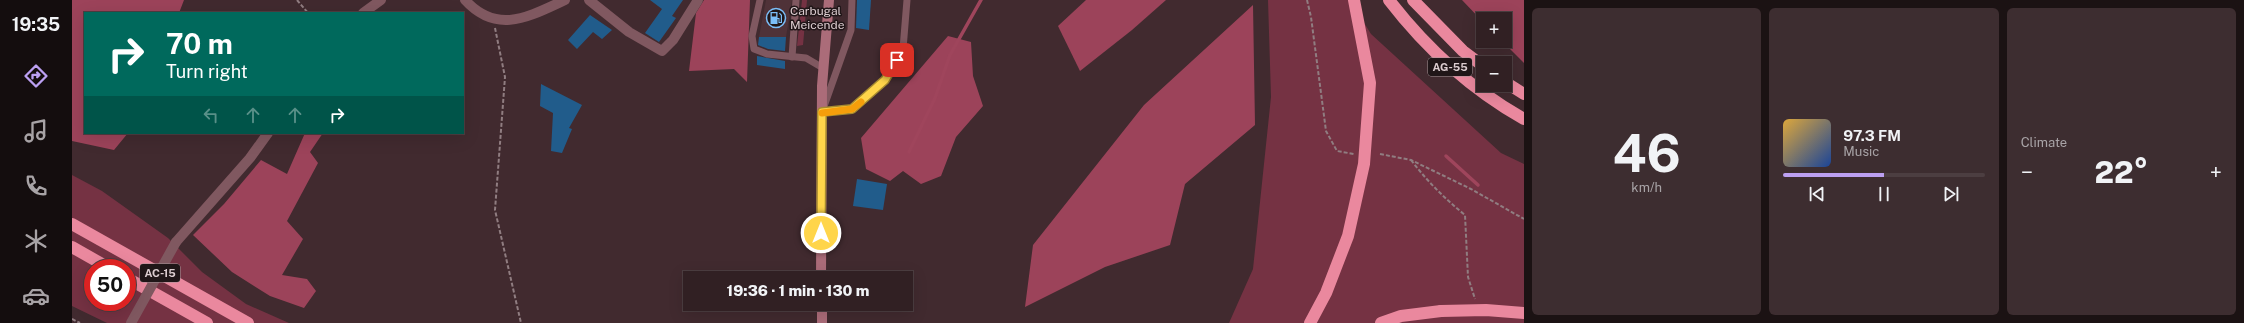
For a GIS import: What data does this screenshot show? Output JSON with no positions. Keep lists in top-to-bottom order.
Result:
{
  "streets": {
    "highway": ["AG-55", "AC-15"]
  },
  "places": {
    "fuel station": ["Carbugal Meicende"]
  },
  "page": {
    "tabs": "19:35",
    "tile": [
      ["46", "km/h"],
      "Climate"
    ],
    "map_buttons": ["+", "−"],
    "turn": ["70 m", "Turn right"],
    "song": ["97.3 FM", "Music"],
    "heat": ["−", "22°", "+"],
    "limit": "50",
    "trip": "19:36 · 1 min · 130 m"
  }
}
